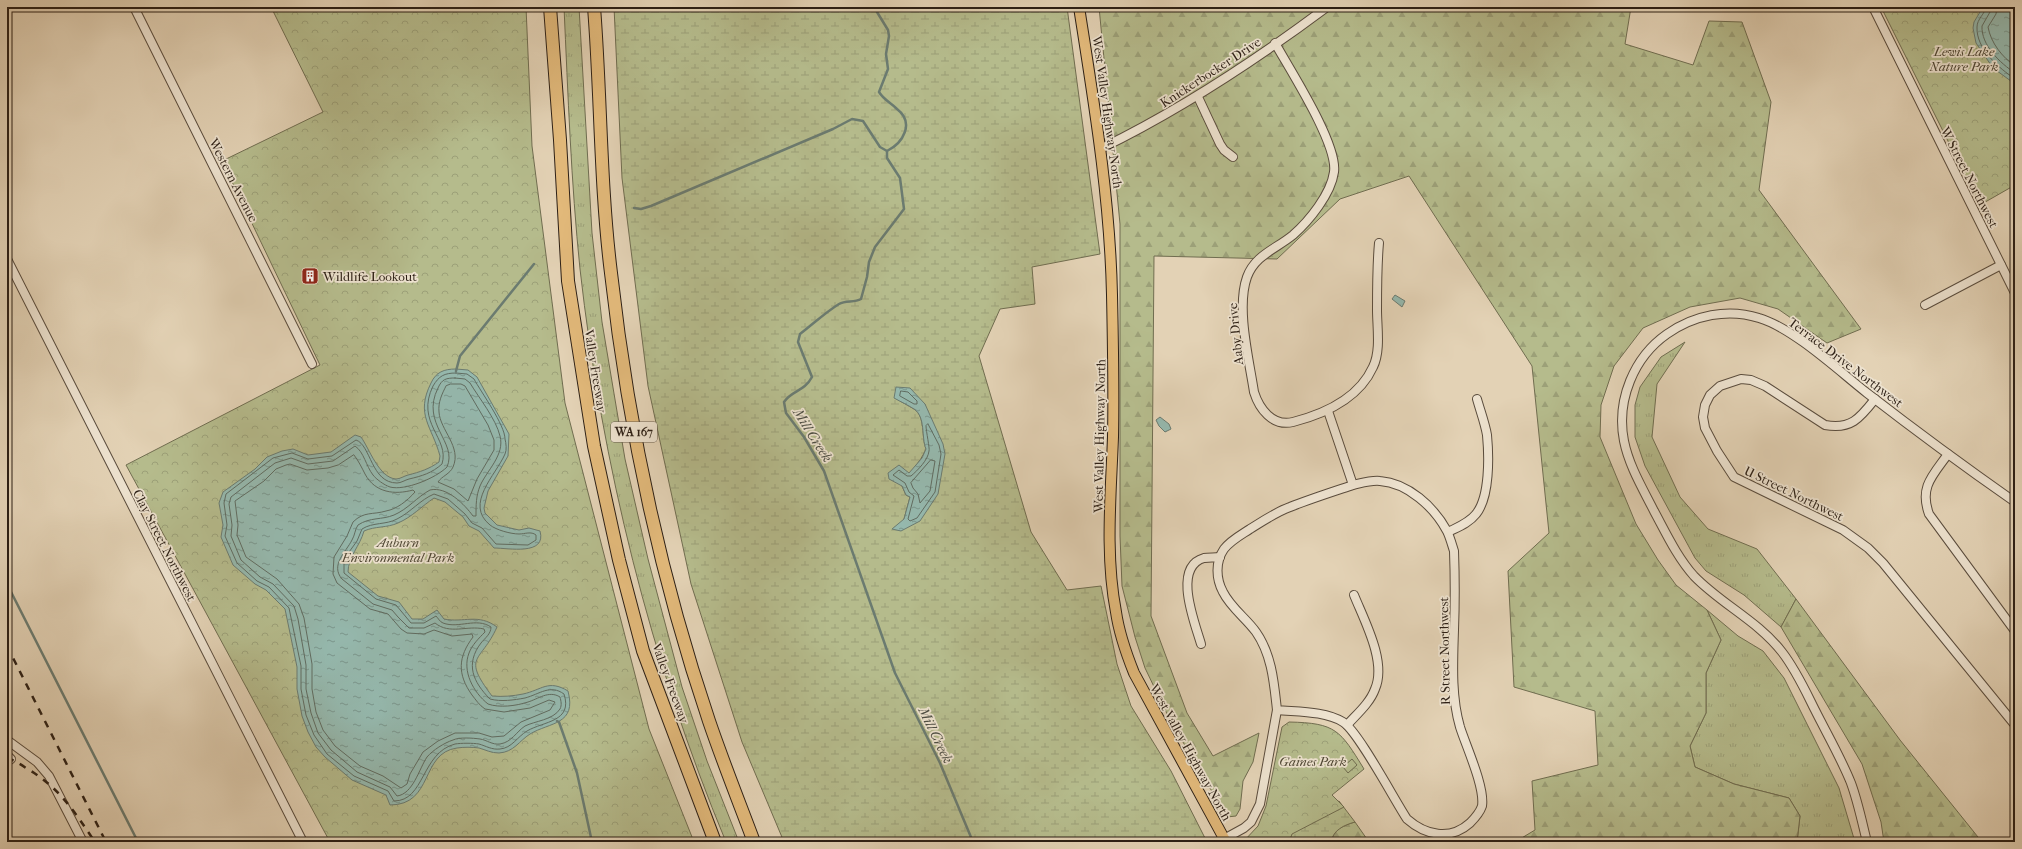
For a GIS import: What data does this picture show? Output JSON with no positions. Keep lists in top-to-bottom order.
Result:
{
  "streets": {
    "highway": ["Valley Freeway", "WA 167"],
    "main road": ["West Valley Highway North"],
    "street": [
      "Knickerbocker Drive",
      "W Street Northwest",
      "Western Avenue",
      "Aaby Drive",
      "Terrace Drive Northwest",
      "U Street Northwest",
      "Clay Street Northwest",
      "R Street Northwest"
    ]
  },
  "crossings": [
    ["Knickerbocker Drive", "West Valley Highway North"],
    ["Knickerbocker Drive", "Aaby Drive"],
    ["Terrace Drive Northwest", "U Street Northwest"]
  ],
  "water": ["Mill Creek"],
  "parks": ["Lewis Lake Nature Park", "Auburn Environmental Park", "Gaines Park"],
  "places": {
    "building": ["Wildlife Lookout"]
  }
}
